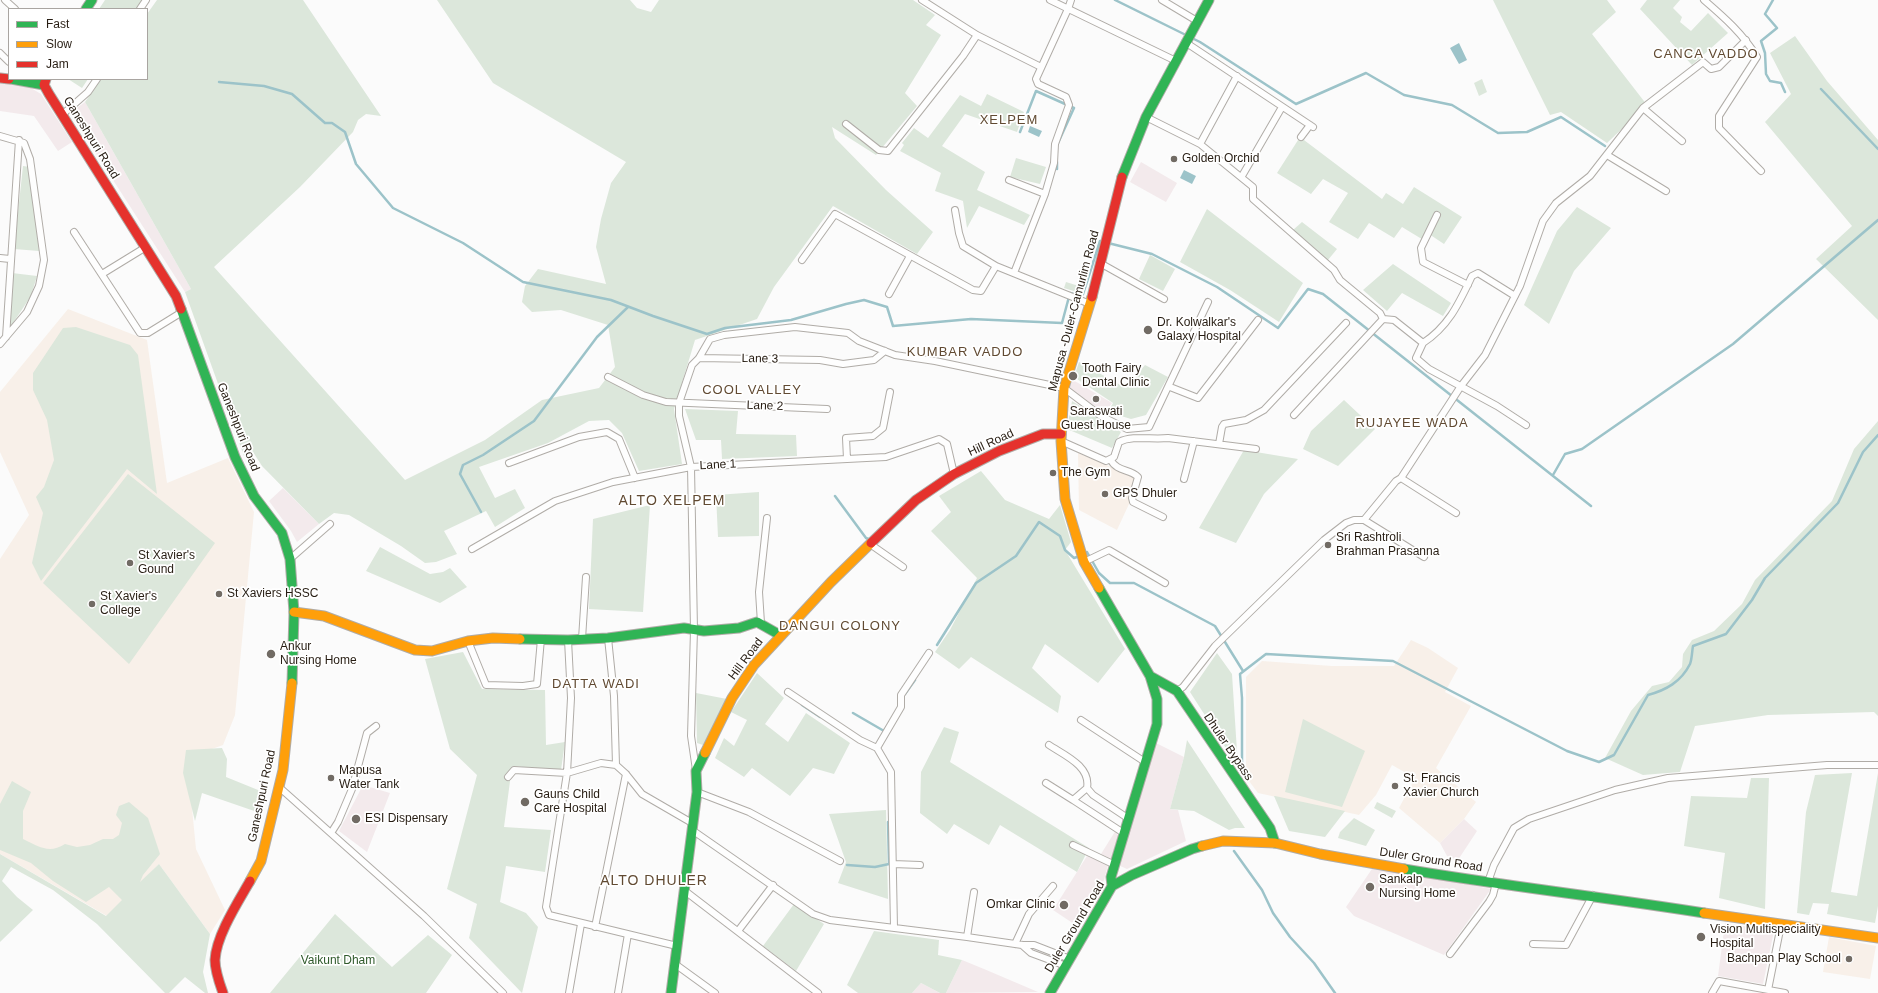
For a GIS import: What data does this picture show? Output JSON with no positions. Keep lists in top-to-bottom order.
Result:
{
  "streets": {
    "street": [
      "Ganeshpuri Road",
      "Mapusa -Duler-Camurlim Road",
      "Lane 3",
      "Lane 2",
      "Hill Road",
      "Lane 1",
      "Dhuler Bypass",
      "Duler Ground Road"
    ]
  },
  "crossings": [
    ["Mapusa -Duler-Camurlim Road", "Hill Road"],
    ["Mapusa -Duler-Camurlim Road", "Dhuler Bypass"],
    ["Mapusa -Duler-Camurlim Road", "Duler Ground Road"],
    ["Hill Road", "Lane 1"],
    ["Dhuler Bypass", "Duler Ground Road"]
  ],
  "districts": [
    "CANCA VADDO",
    "XELPEM",
    "KUMBAR VADDO",
    "COOL VALLEY",
    "RUJAYEE WADA",
    "ALTO XELPEM",
    "DANGUI COLONY",
    "DATTA WADI",
    "ALTO DHULER"
  ],
  "parks": ["Vaikunt Dham"],
  "places": [
    "Golden Orchid",
    "Dr. Kolwalkar's Galaxy Hospital",
    "Tooth Fairy Dental Clinic",
    "Saraswati Guest House",
    "The Gym",
    "GPS Dhuler",
    "Sri Rashtroli Brahman Prasanna",
    "St Xavier's Gound",
    "St Xaviers HSSC",
    "St Xavier's College",
    "Ankur Nursing Home",
    "Mapusa Water Tank",
    "St. Francis Xavier Church",
    "Gauns Child Care Hospital",
    "ESI Dispensary",
    "Sankalp Nursing Home",
    "Omkar Clinic",
    "Vision Multispeciality Hospital",
    "Bachpan Play School"
  ],
  "legend": ["Fast", "Slow", "Jam"]
}
